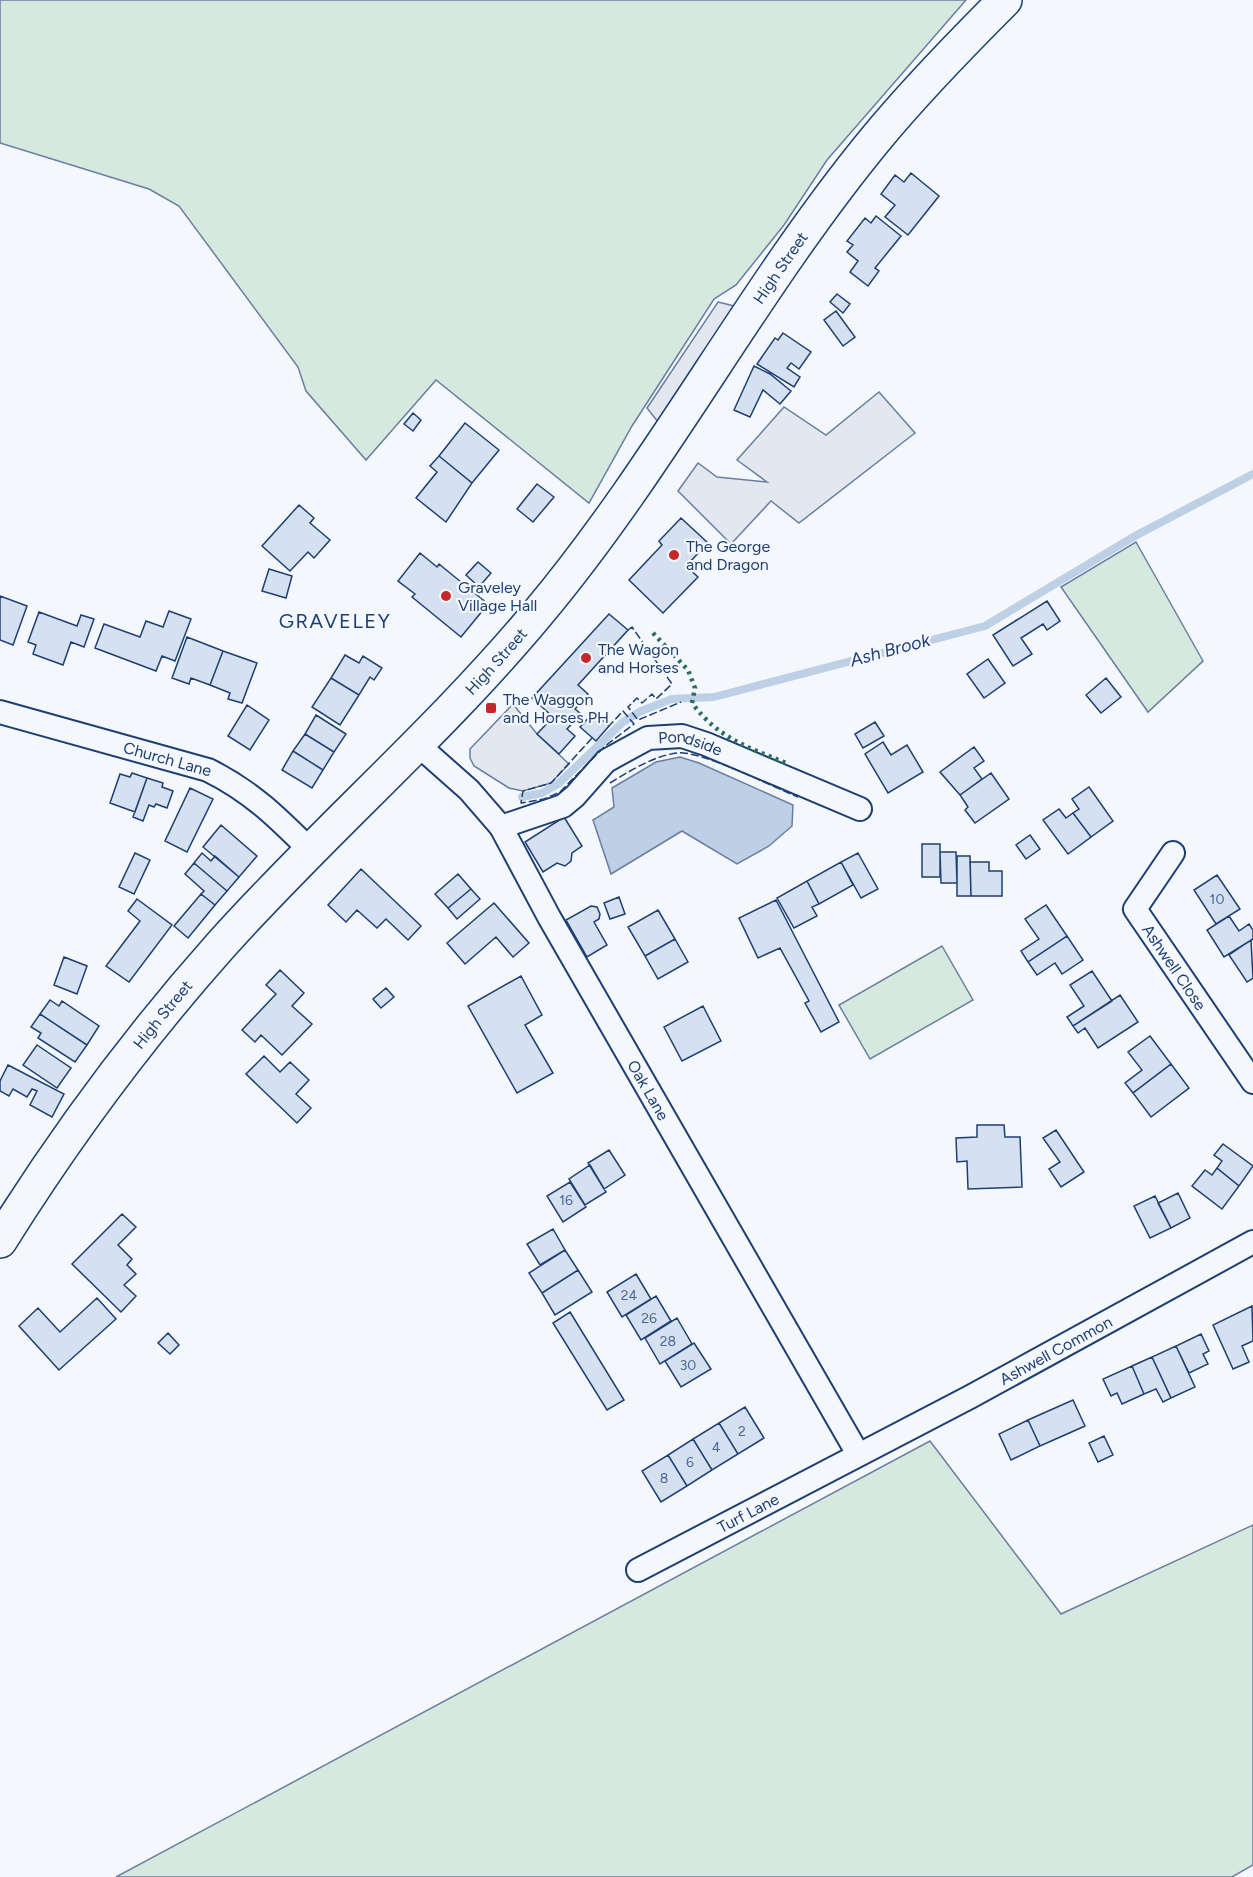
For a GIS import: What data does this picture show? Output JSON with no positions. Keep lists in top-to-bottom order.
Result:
{
  "streets": {
    "main road": ["High Street"],
    "street": [
      "Pondside",
      "Church Lane",
      "Ashwell Close",
      "Oak Lane",
      "Ashwell Common",
      "Turf Lane"
    ]
  },
  "crossings": [
    ["High Street", "Church Lane"],
    ["High Street", "Oak Lane"],
    ["Pondside", "Oak Lane"],
    ["Oak Lane", "Ashwell Common"],
    ["Oak Lane", "Turf Lane"],
    ["Ashwell Common", "Turf Lane"]
  ],
  "districts": ["GRAVELEY"],
  "water": ["Ash Brook"],
  "places": {
    "other": ["The George and Dragon", "Graveley Village Hall", "The Wagon and Horses"],
    "transit": ["The Waggon and Horses PH"]
  },
  "house_numbers": [
    "10",
    "16",
    "24",
    "26",
    "28",
    "30",
    "2",
    "4",
    "6",
    "8"
  ]
}
